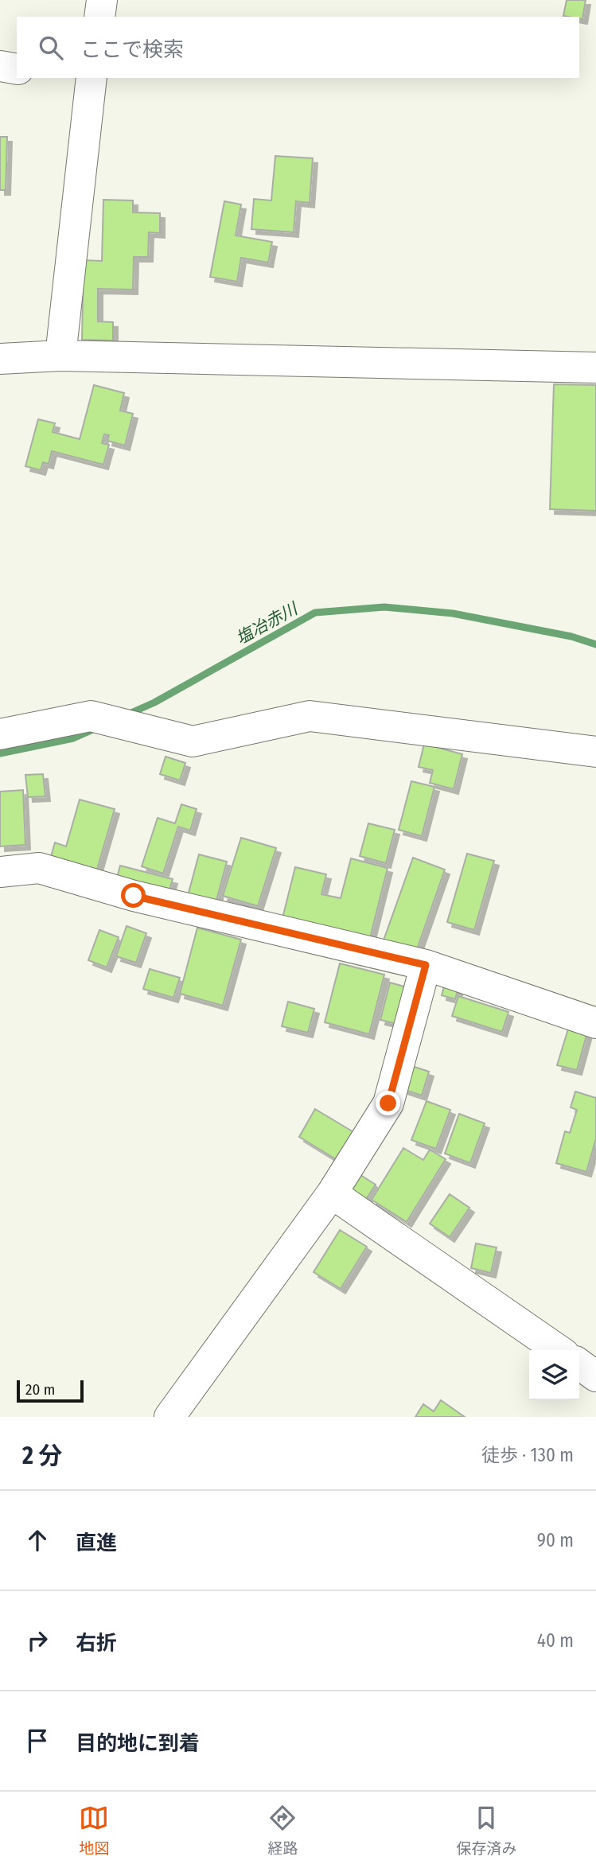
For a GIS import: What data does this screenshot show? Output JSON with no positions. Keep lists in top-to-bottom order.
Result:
{
  "water": ["塩冶赤川"],
  "scale_bar": "20 m",
  "page": {
    "search": "ここで検索",
    "scale": "20 m",
    "heading": ["2 分", "徒歩 · 130 m"],
    "list": [
      ["直進", "90 m"],
      ["右折", "40 m"],
      "目的地に到着"
    ],
    "nav": ["地図", "経路", "保存済み"]
  }
}
